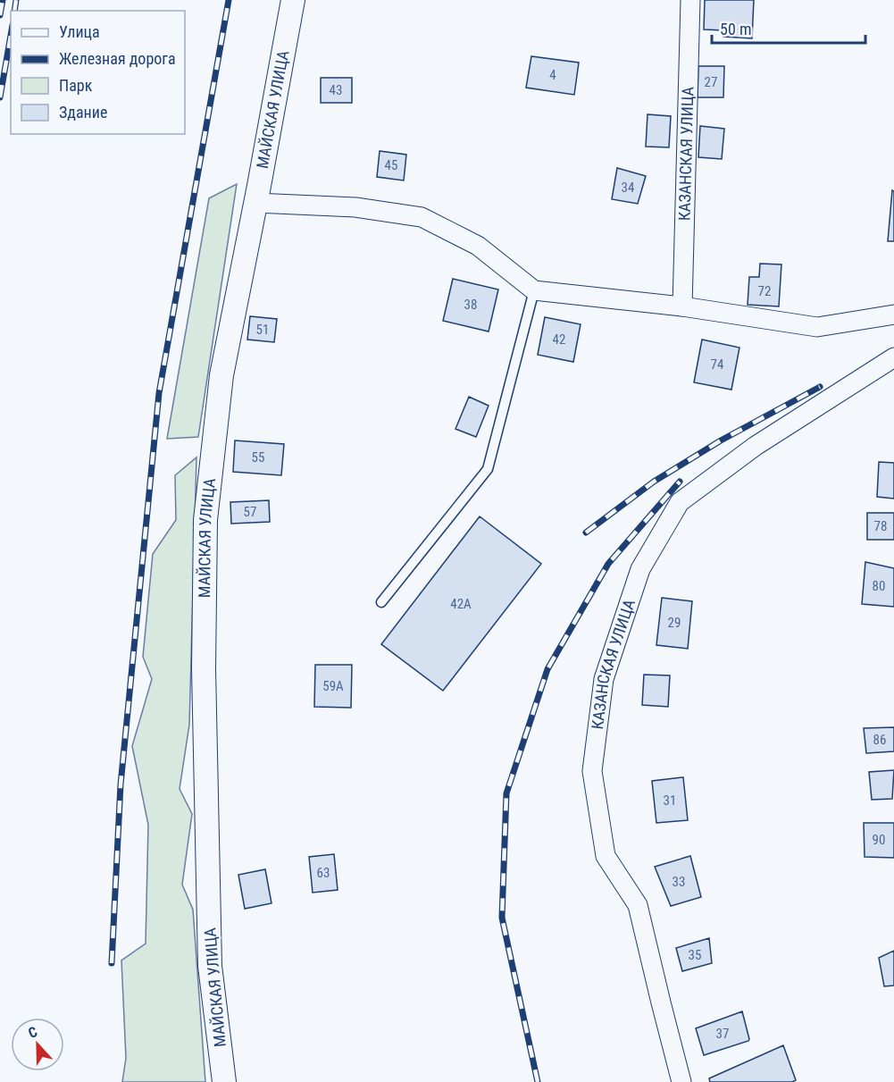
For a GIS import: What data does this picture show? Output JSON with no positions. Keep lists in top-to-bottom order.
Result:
{
  "streets": {
    "street": ["МАЙСКАЯ УЛИЦА", "КАЗАНСКАЯ УЛИЦА"]
  },
  "house_numbers": [
    "4",
    "27",
    "43",
    "45",
    "34",
    "72",
    "38",
    "51",
    "42",
    "74",
    "55",
    "57",
    "78",
    "80",
    "42А",
    "29",
    "59А",
    "86",
    "31",
    "90",
    "63",
    "33",
    "35",
    "37"
  ],
  "legend": [
    "Улица",
    "Железная дорога",
    "Парк",
    "Здание"
  ],
  "scale_bar": "50 m",
  "north": "top"
}
